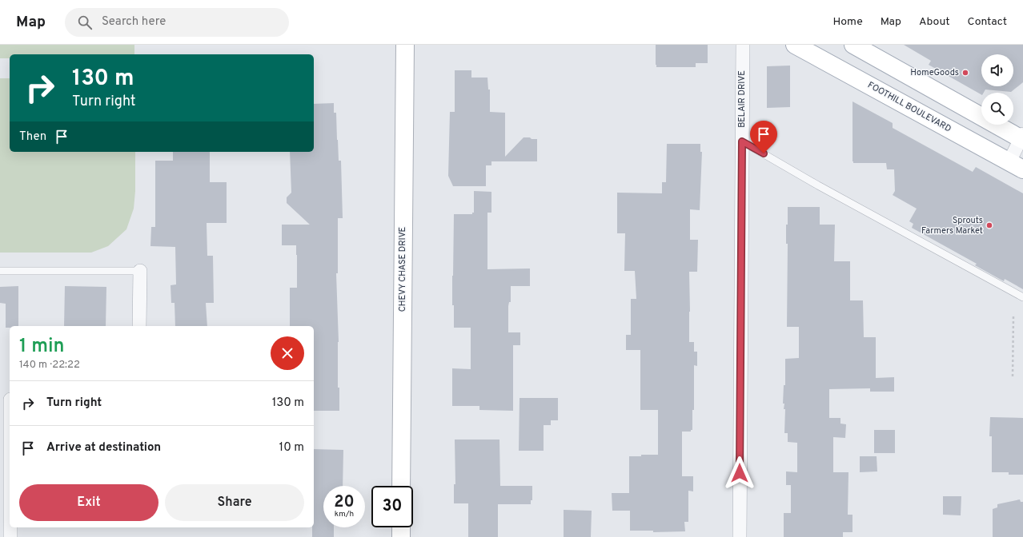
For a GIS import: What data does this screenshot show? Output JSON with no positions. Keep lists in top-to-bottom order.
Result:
{
  "streets": {
    "main road": ["FOOTHILL BOULEVARD", "CHEVY CHASE DRIVE"],
    "street": ["BELAIR DRIVE"]
  },
  "places": ["HomeGoods", "Sprouts Farmers Market"],
  "page": {
    "header": "Map",
    "search": "Search here",
    "nav": [
      "Home",
      "Map",
      "About",
      "Contact"
    ],
    "turn": ["130 m", "Turn right"],
    "then": "Then",
    "heading": ["1 min", "140 m · 22:22"],
    "list": [
      {
        "name": "Turn right",
        "value": "130 m"
      },
      {
        "name": "Arrive at destination",
        "value": "10 m"
      }
    ],
    "buttons": ["Exit", "Share"],
    "speed": "20 km/h",
    "limit": "30"
  }
}
